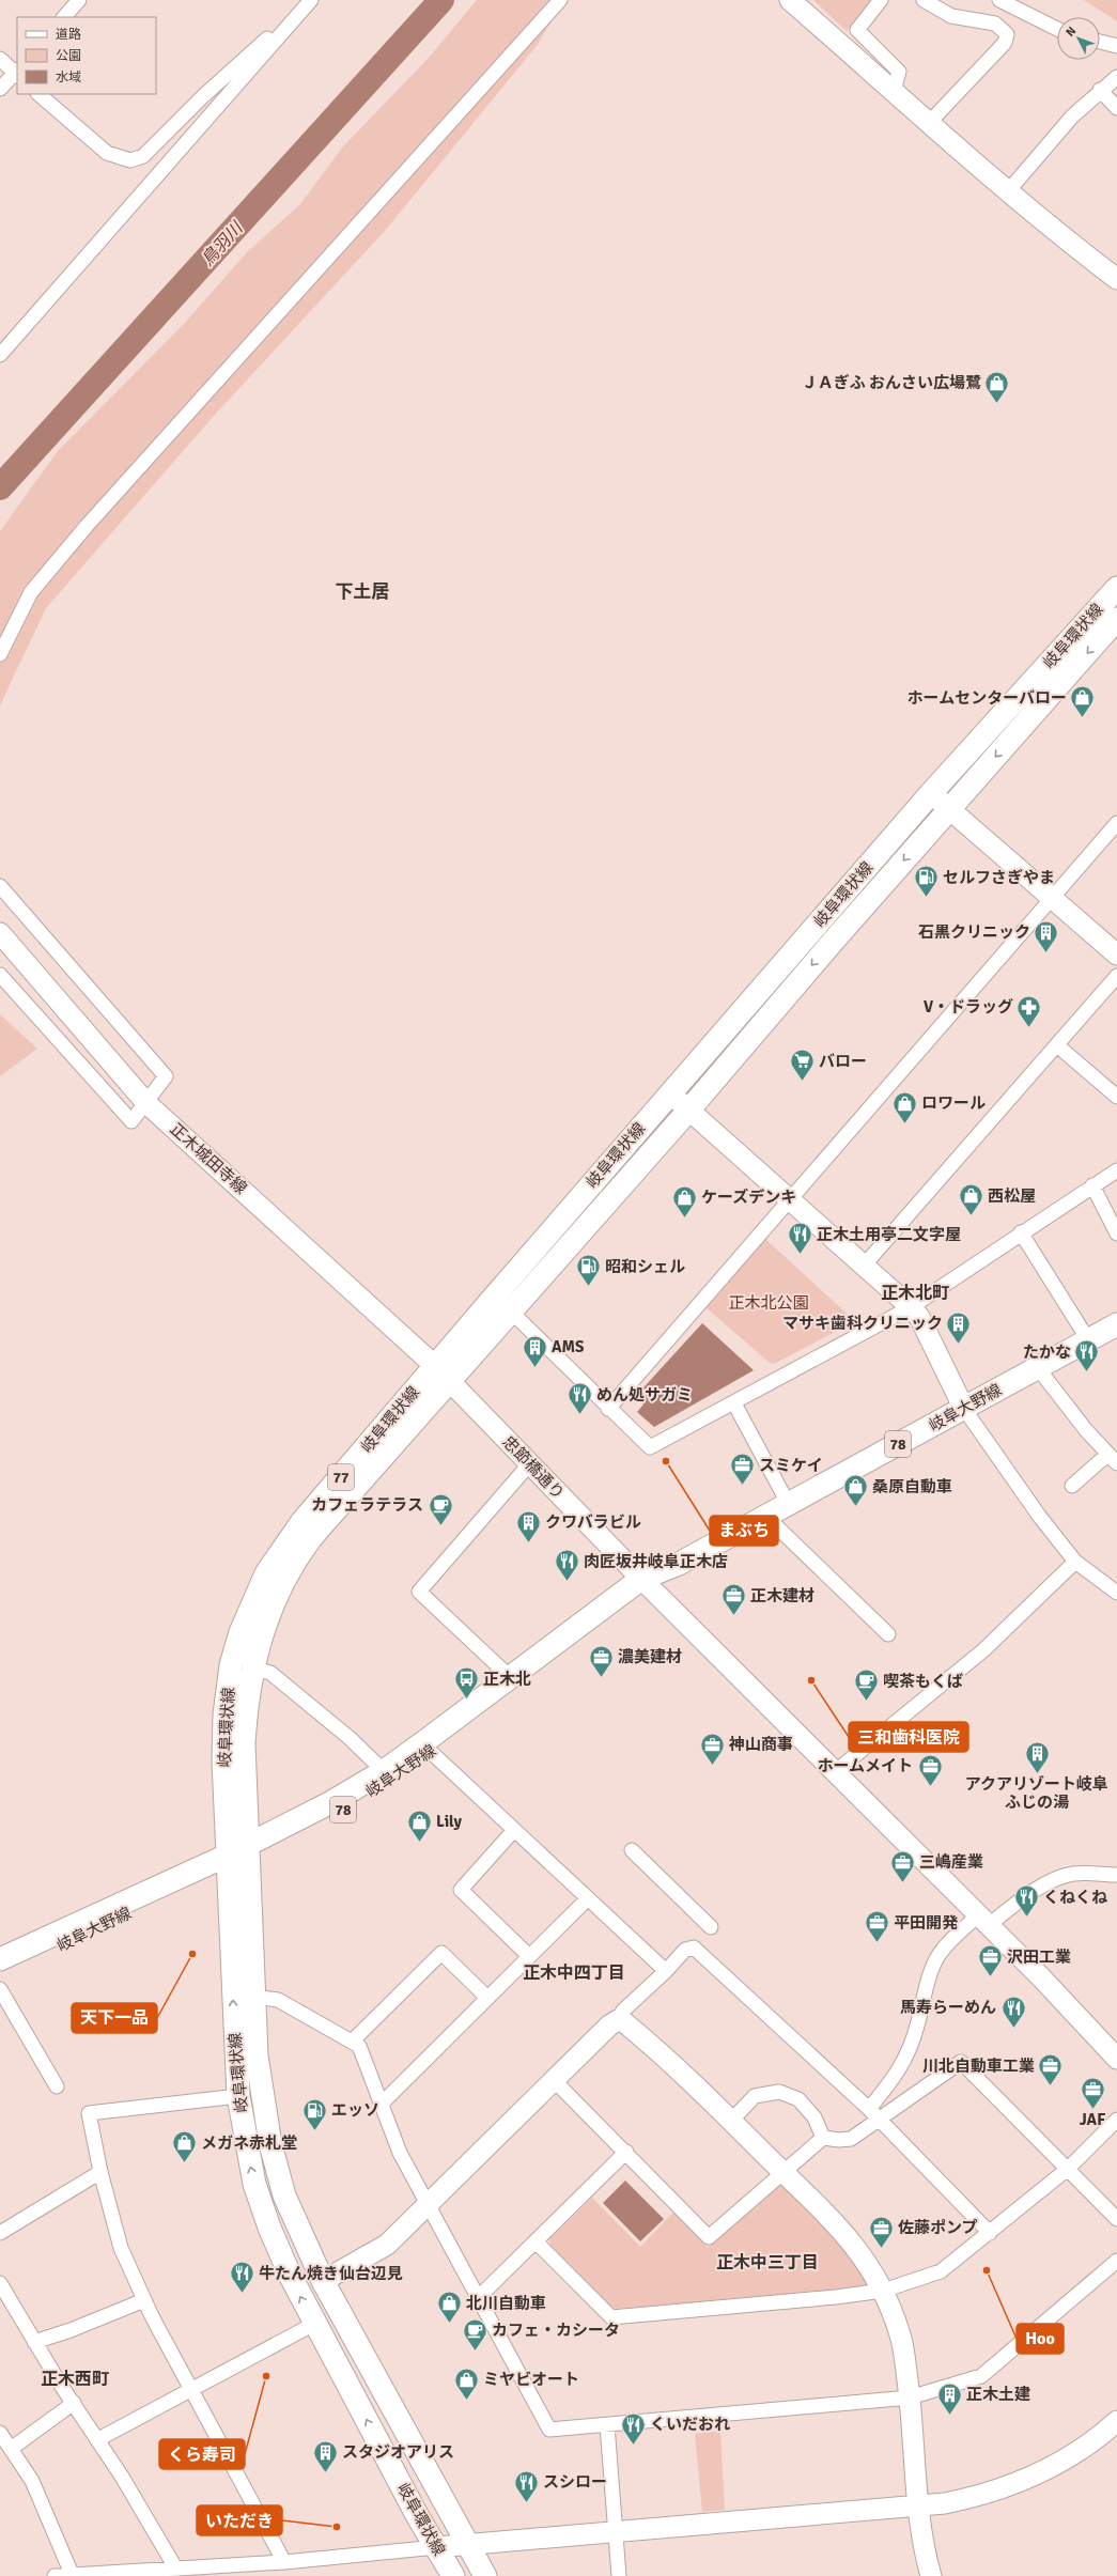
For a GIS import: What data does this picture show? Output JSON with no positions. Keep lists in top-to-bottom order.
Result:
{
  "streets": {
    "main road": [
      "岐阜環状線",
      "岐阜大野線",
      "78",
      "77"
    ],
    "street": ["正木城田寺線", "忠節橋通り"]
  },
  "crossings": [
    ["岐阜環状線", "正木城田寺線"],
    ["岐阜環状線", "岐阜大野線"],
    ["岐阜環状線", "忠節橋通り"],
    ["正木城田寺線", "忠節橋通り"],
    ["岐阜大野線", "忠節橋通り"]
  ],
  "districts": [
    "下土居",
    "正木北町",
    "正木中四丁目",
    "正木中三丁目",
    "正木西町"
  ],
  "water": ["鳥羽川"],
  "parks": ["正木北公園"],
  "places": {
    "shop": [
      "ＪＡぎふ おんさい広場鷺",
      "ホームセンターバロー",
      "ロワール",
      "西松屋",
      "ケーズデンキ",
      "桑原自動車",
      "Lily",
      "メガネ赤札堂",
      "北川自動車",
      "ミヤビオート"
    ],
    "fuel station": ["セルフさぎやま", "昭和シェル", "エッソ"],
    "building": [
      "石黒クリニック",
      "マサキ歯科クリニック",
      "AMS",
      "クワバラビル",
      "アクアリゾート岐阜 ふじの湯",
      "正木土建",
      "スタジオアリス"
    ],
    "pharmacy": ["V・ドラッグ"],
    "supermarket": ["バロー"],
    "restaurant": [
      "正木土用亭二文字屋",
      "たかな",
      "めん処サガミ",
      "肉匠坂井岐阜正木店",
      "くねくね",
      "馬寿らーめん",
      "牛たん焼き仙台辺見",
      "くいだおれ",
      "スシロー"
    ],
    "other": [
      "まぶち",
      "三和歯科医院",
      "天下一品",
      "Hoo",
      "くら寿司",
      "いただき"
    ],
    "office": [
      "スミケイ",
      "正木建材",
      "濃美建材",
      "神山商事",
      "ホームメイト",
      "三嶋産業",
      "平田開発",
      "沢田工業",
      "川北自動車工業",
      "JAF",
      "佐藤ポンプ"
    ],
    "cafe": ["カフェラテラス", "喫茶もくば", "カフェ・カシータ"],
    "bus stop": ["正木北"]
  },
  "legend": ["道路", "公園", "水域"],
  "north": "top left"
}
